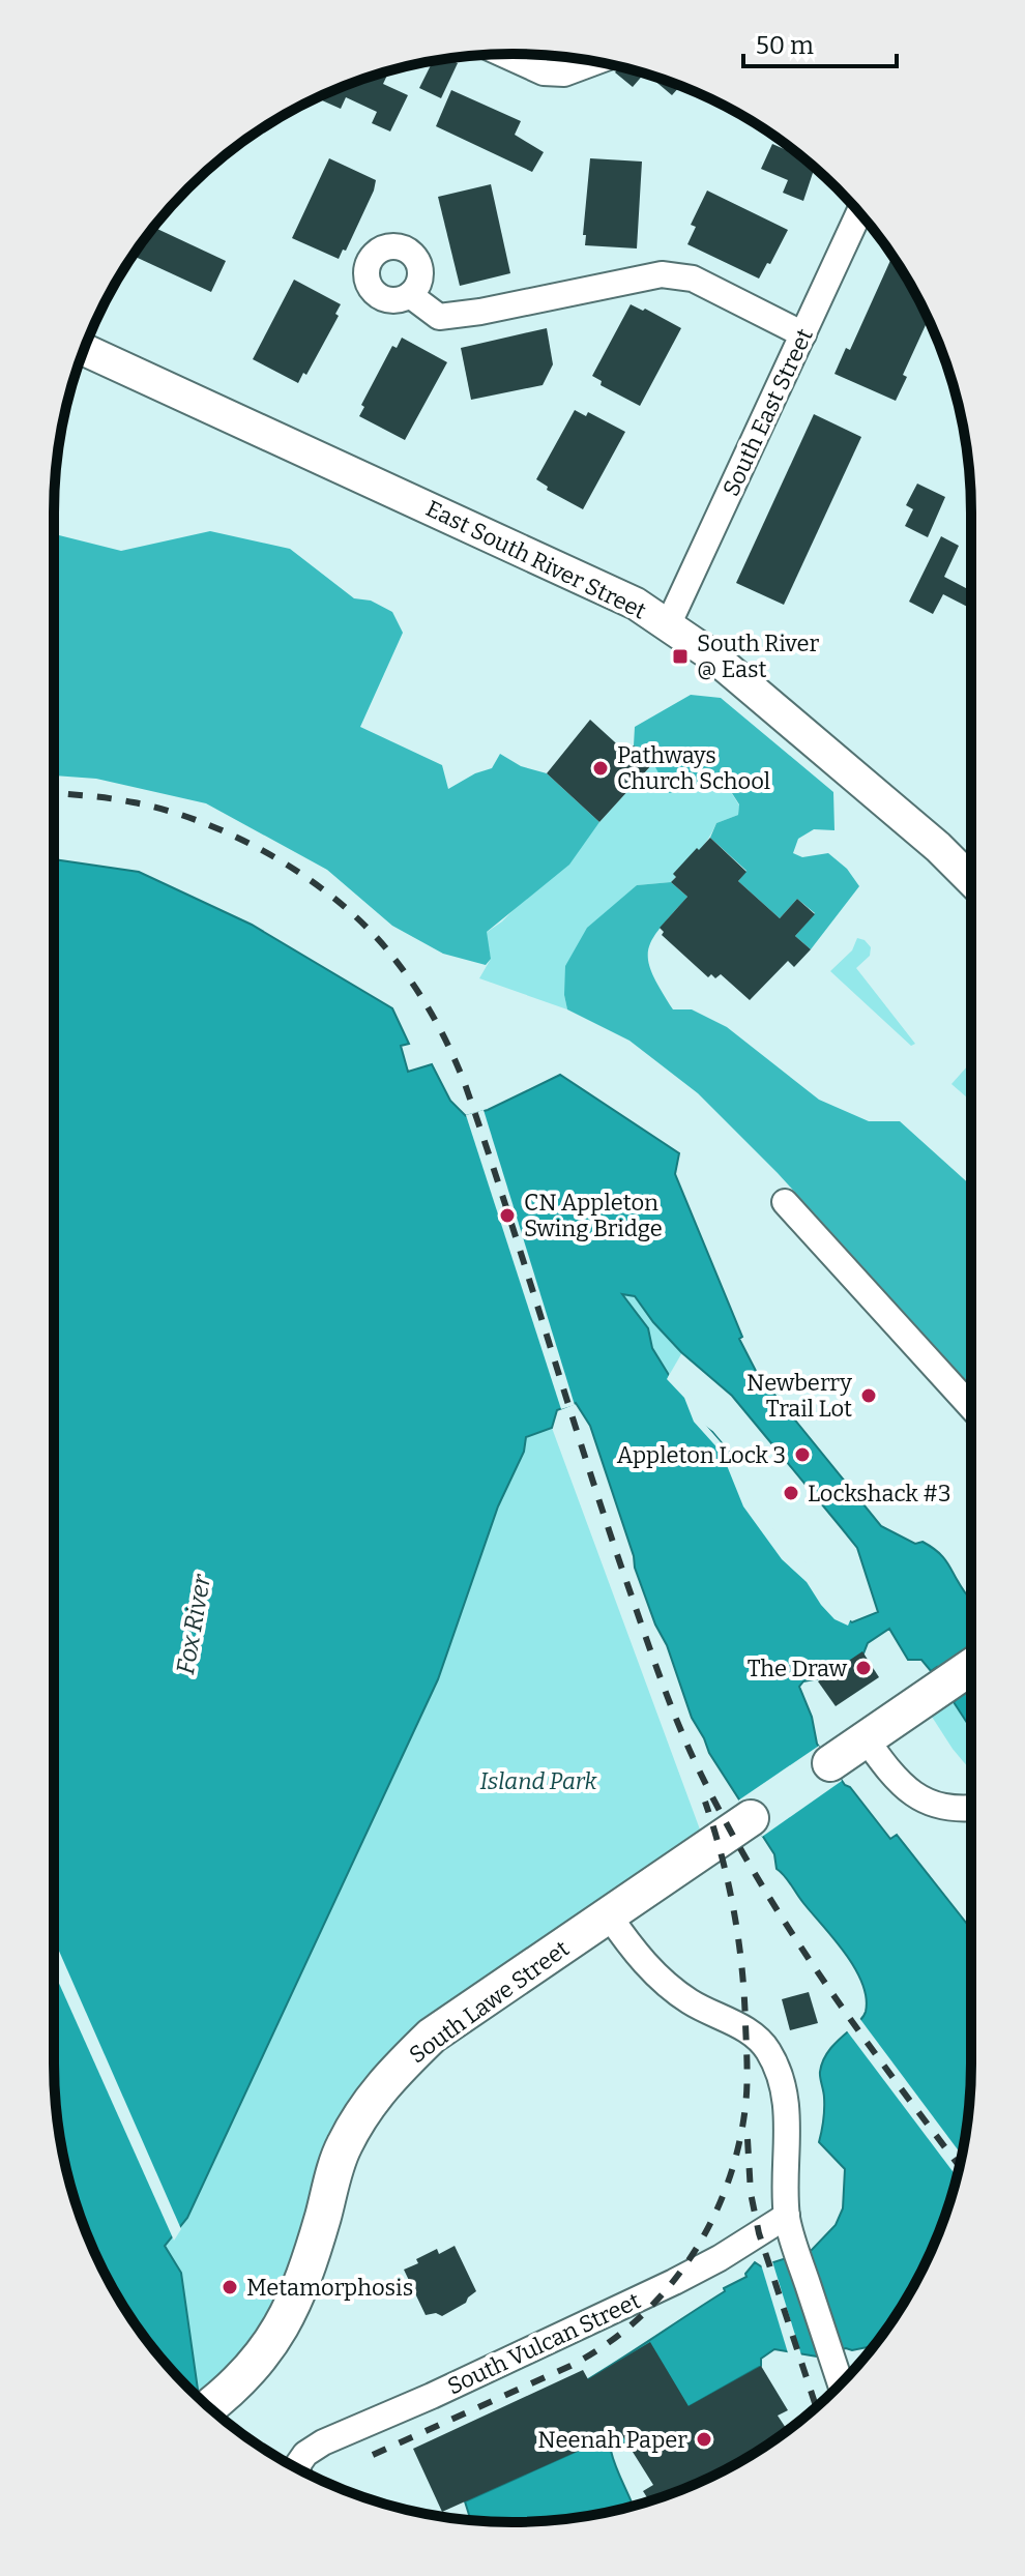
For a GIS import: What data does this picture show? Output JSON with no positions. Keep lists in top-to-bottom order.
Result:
{
  "streets": {
    "main road": ["South Lawe Street"],
    "street": ["South East Street", "East South River Street", "South Vulcan Street"]
  },
  "crossings": [
    ["South East Street", "East South River Street"]
  ],
  "water": ["Fox River"],
  "parks": ["Island Park"],
  "places": {
    "transit": ["South River @ East"],
    "other": [
      "Pathways Church School",
      "CN Appleton Swing Bridge",
      "Newberry Trail Lot",
      "Appleton Lock 3",
      "Lockshack #3",
      "The Draw",
      "Metamorphosis",
      "Neenah Paper"
    ]
  },
  "scale_bar": "50 m"
}
